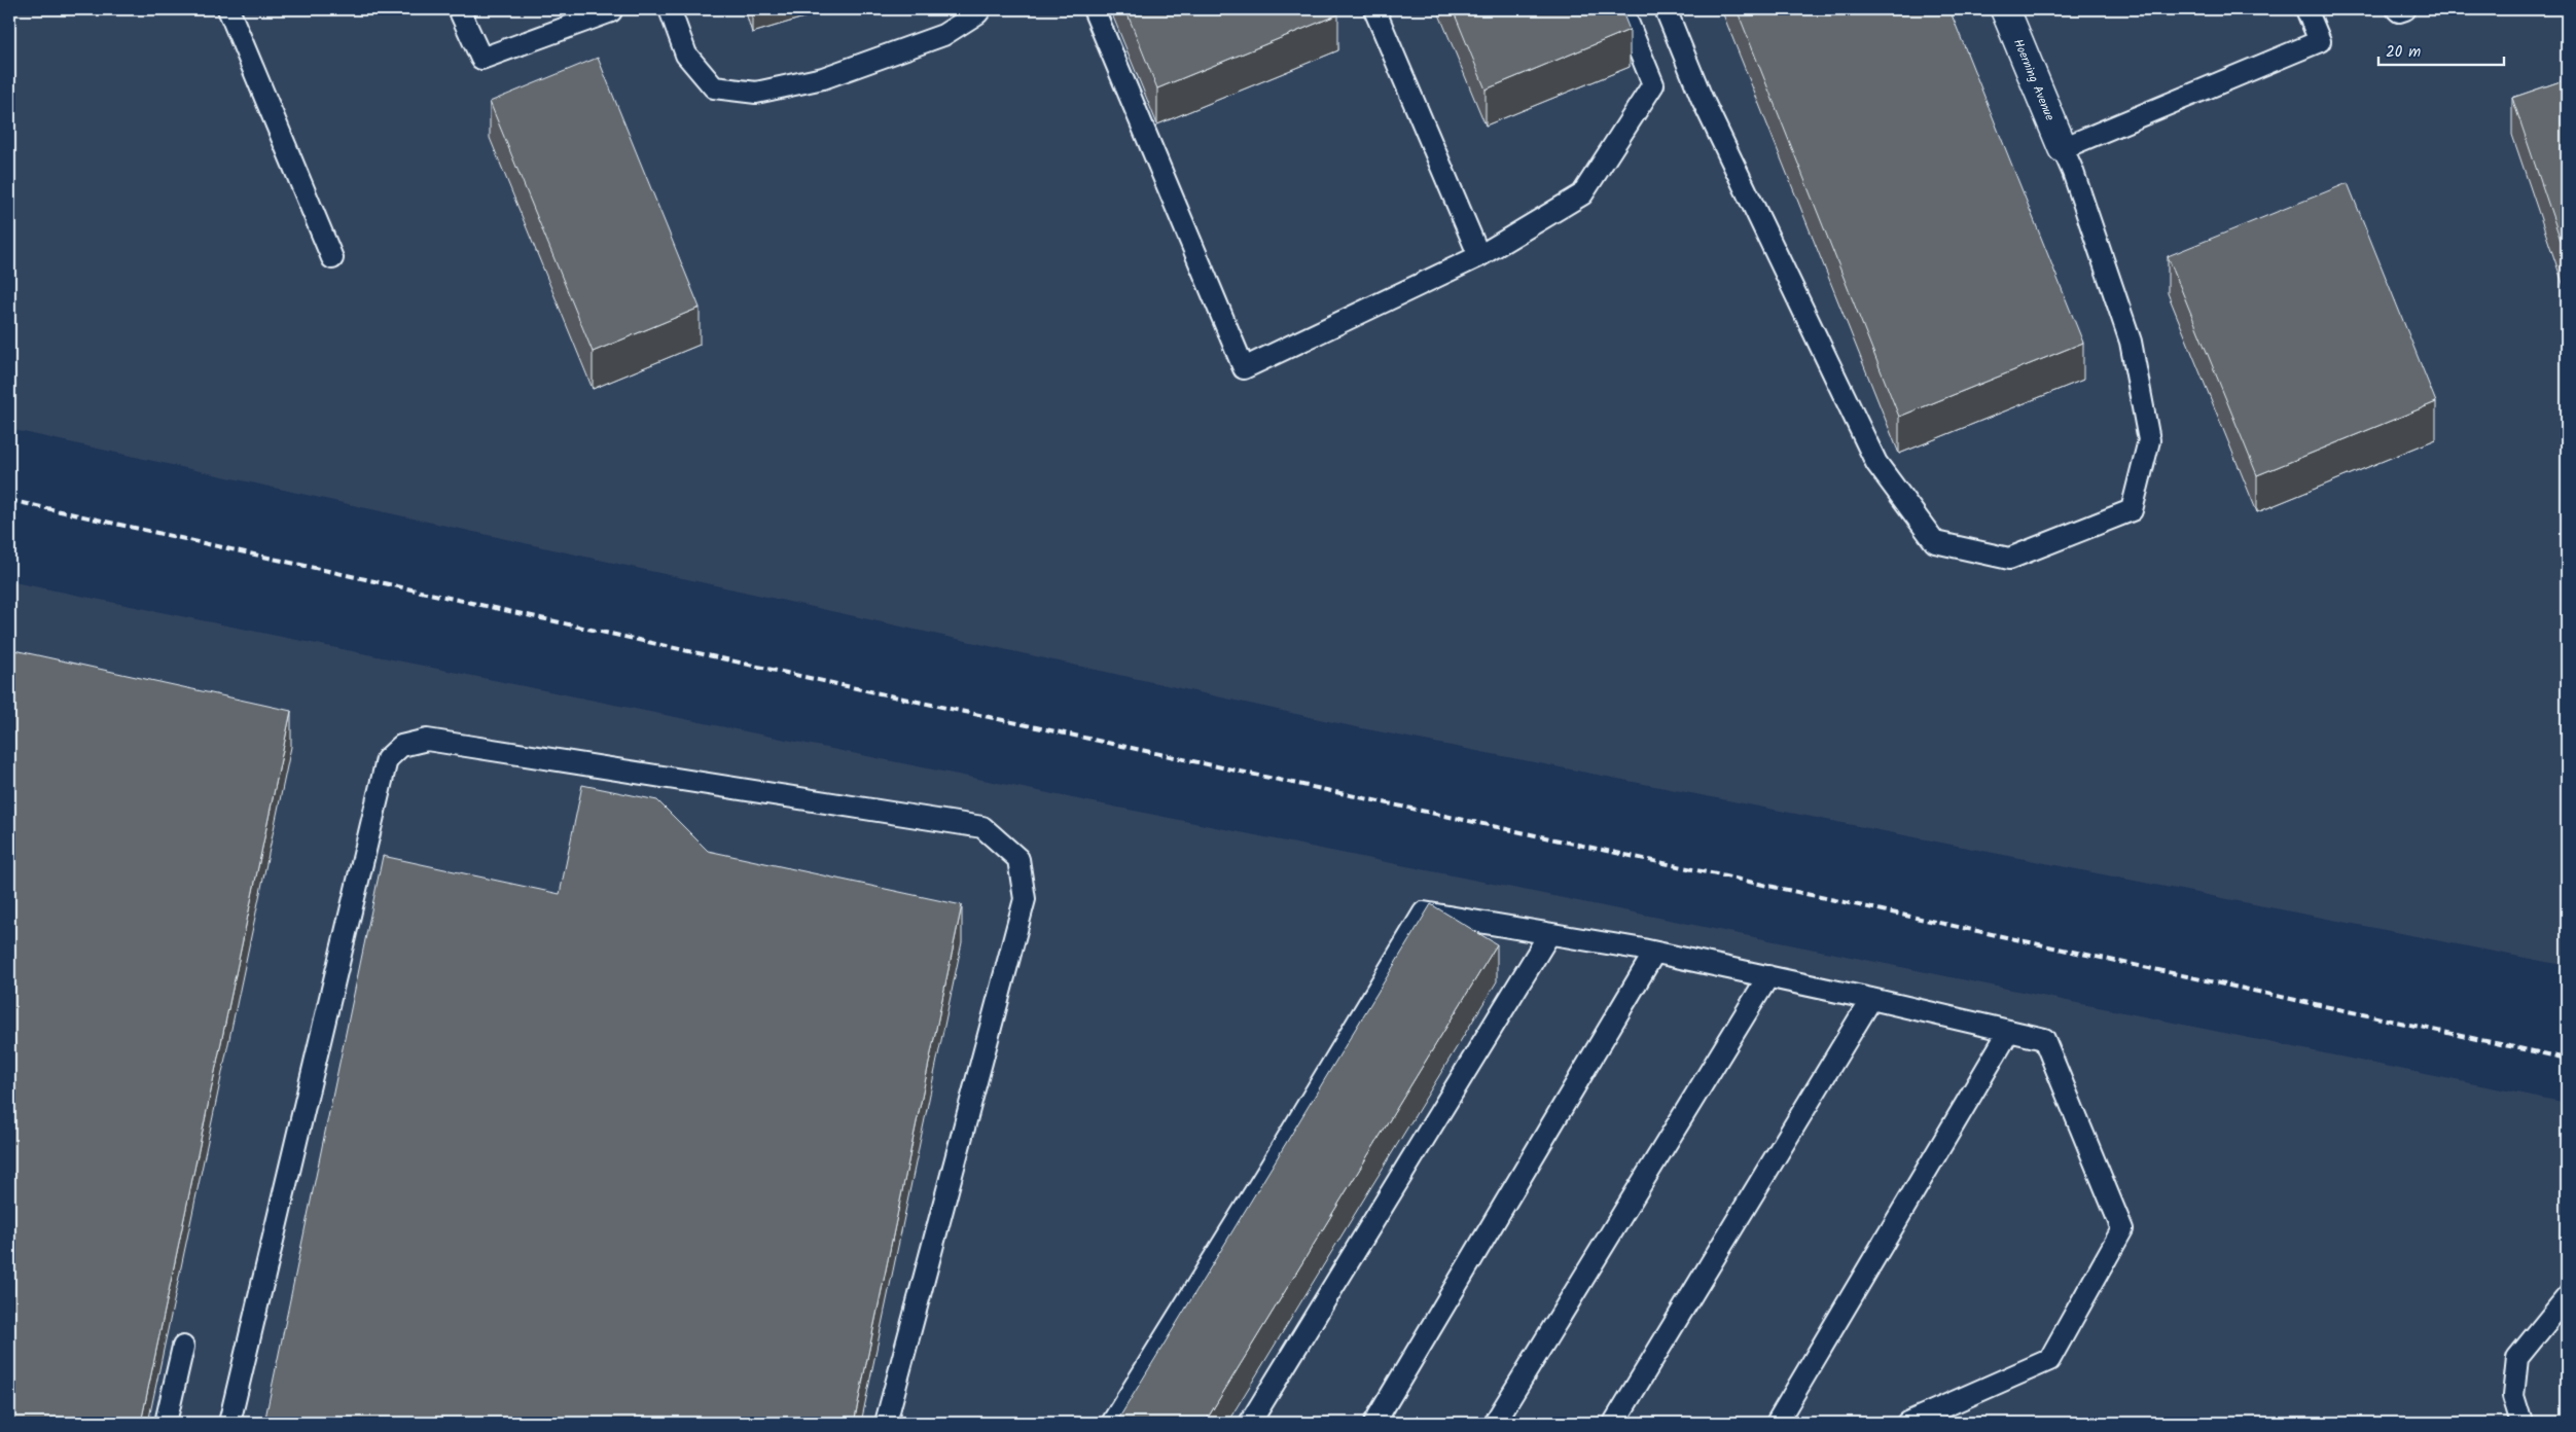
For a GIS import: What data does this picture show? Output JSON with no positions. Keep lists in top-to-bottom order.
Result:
{
  "streets": {
    "street": ["Hoerning Avenue"]
  },
  "scale_bar": "20 m"
}
